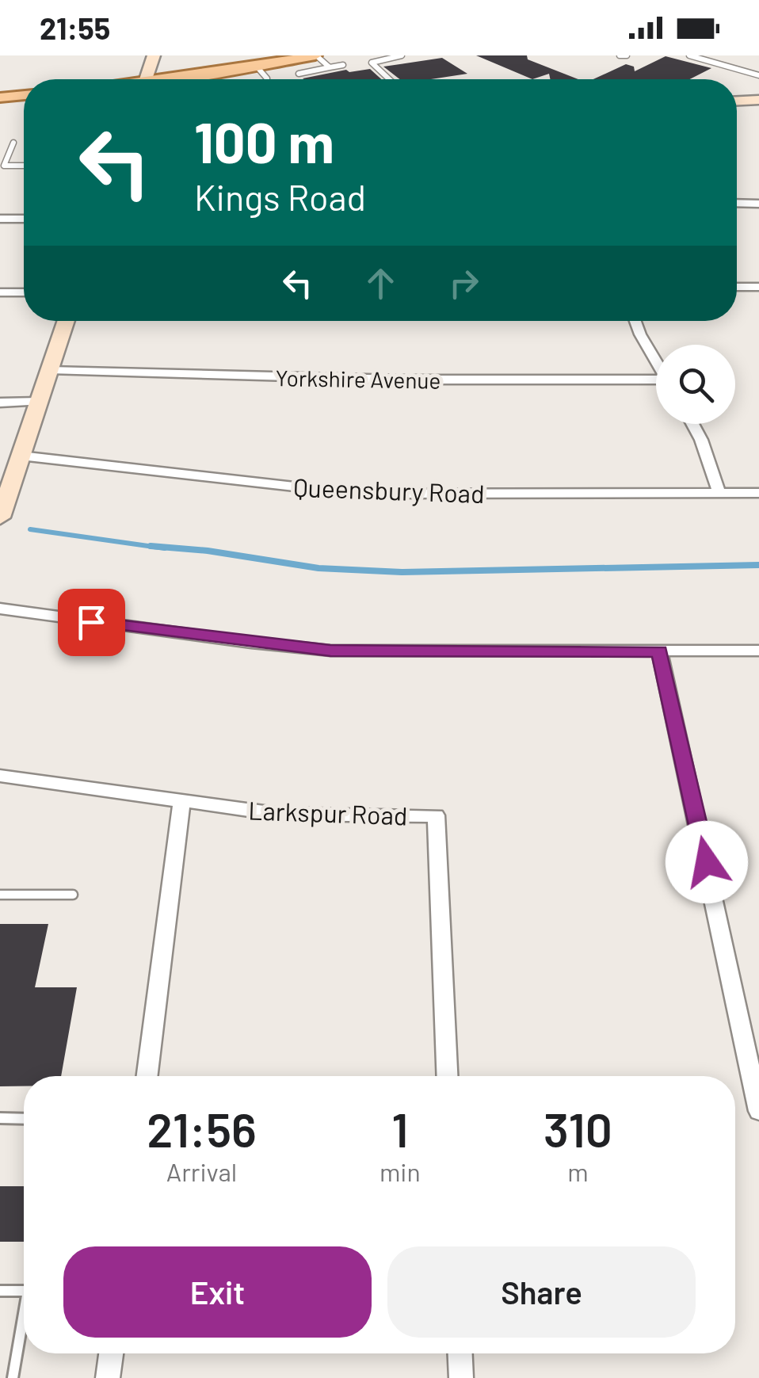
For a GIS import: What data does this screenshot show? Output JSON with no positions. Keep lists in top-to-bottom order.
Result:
{
  "streets": {
    "street": ["Yorkshire Avenue", "Queensbury Road", "Larkspur Road"]
  },
  "page": {
    "status": "21:55",
    "turn": ["100 m", "Kings Road"],
    "eta": [
      "21:56",
      "Arrival",
      "1",
      "min",
      "310",
      "m"
    ],
    "buttons": ["Exit", "Share"]
  }
}
